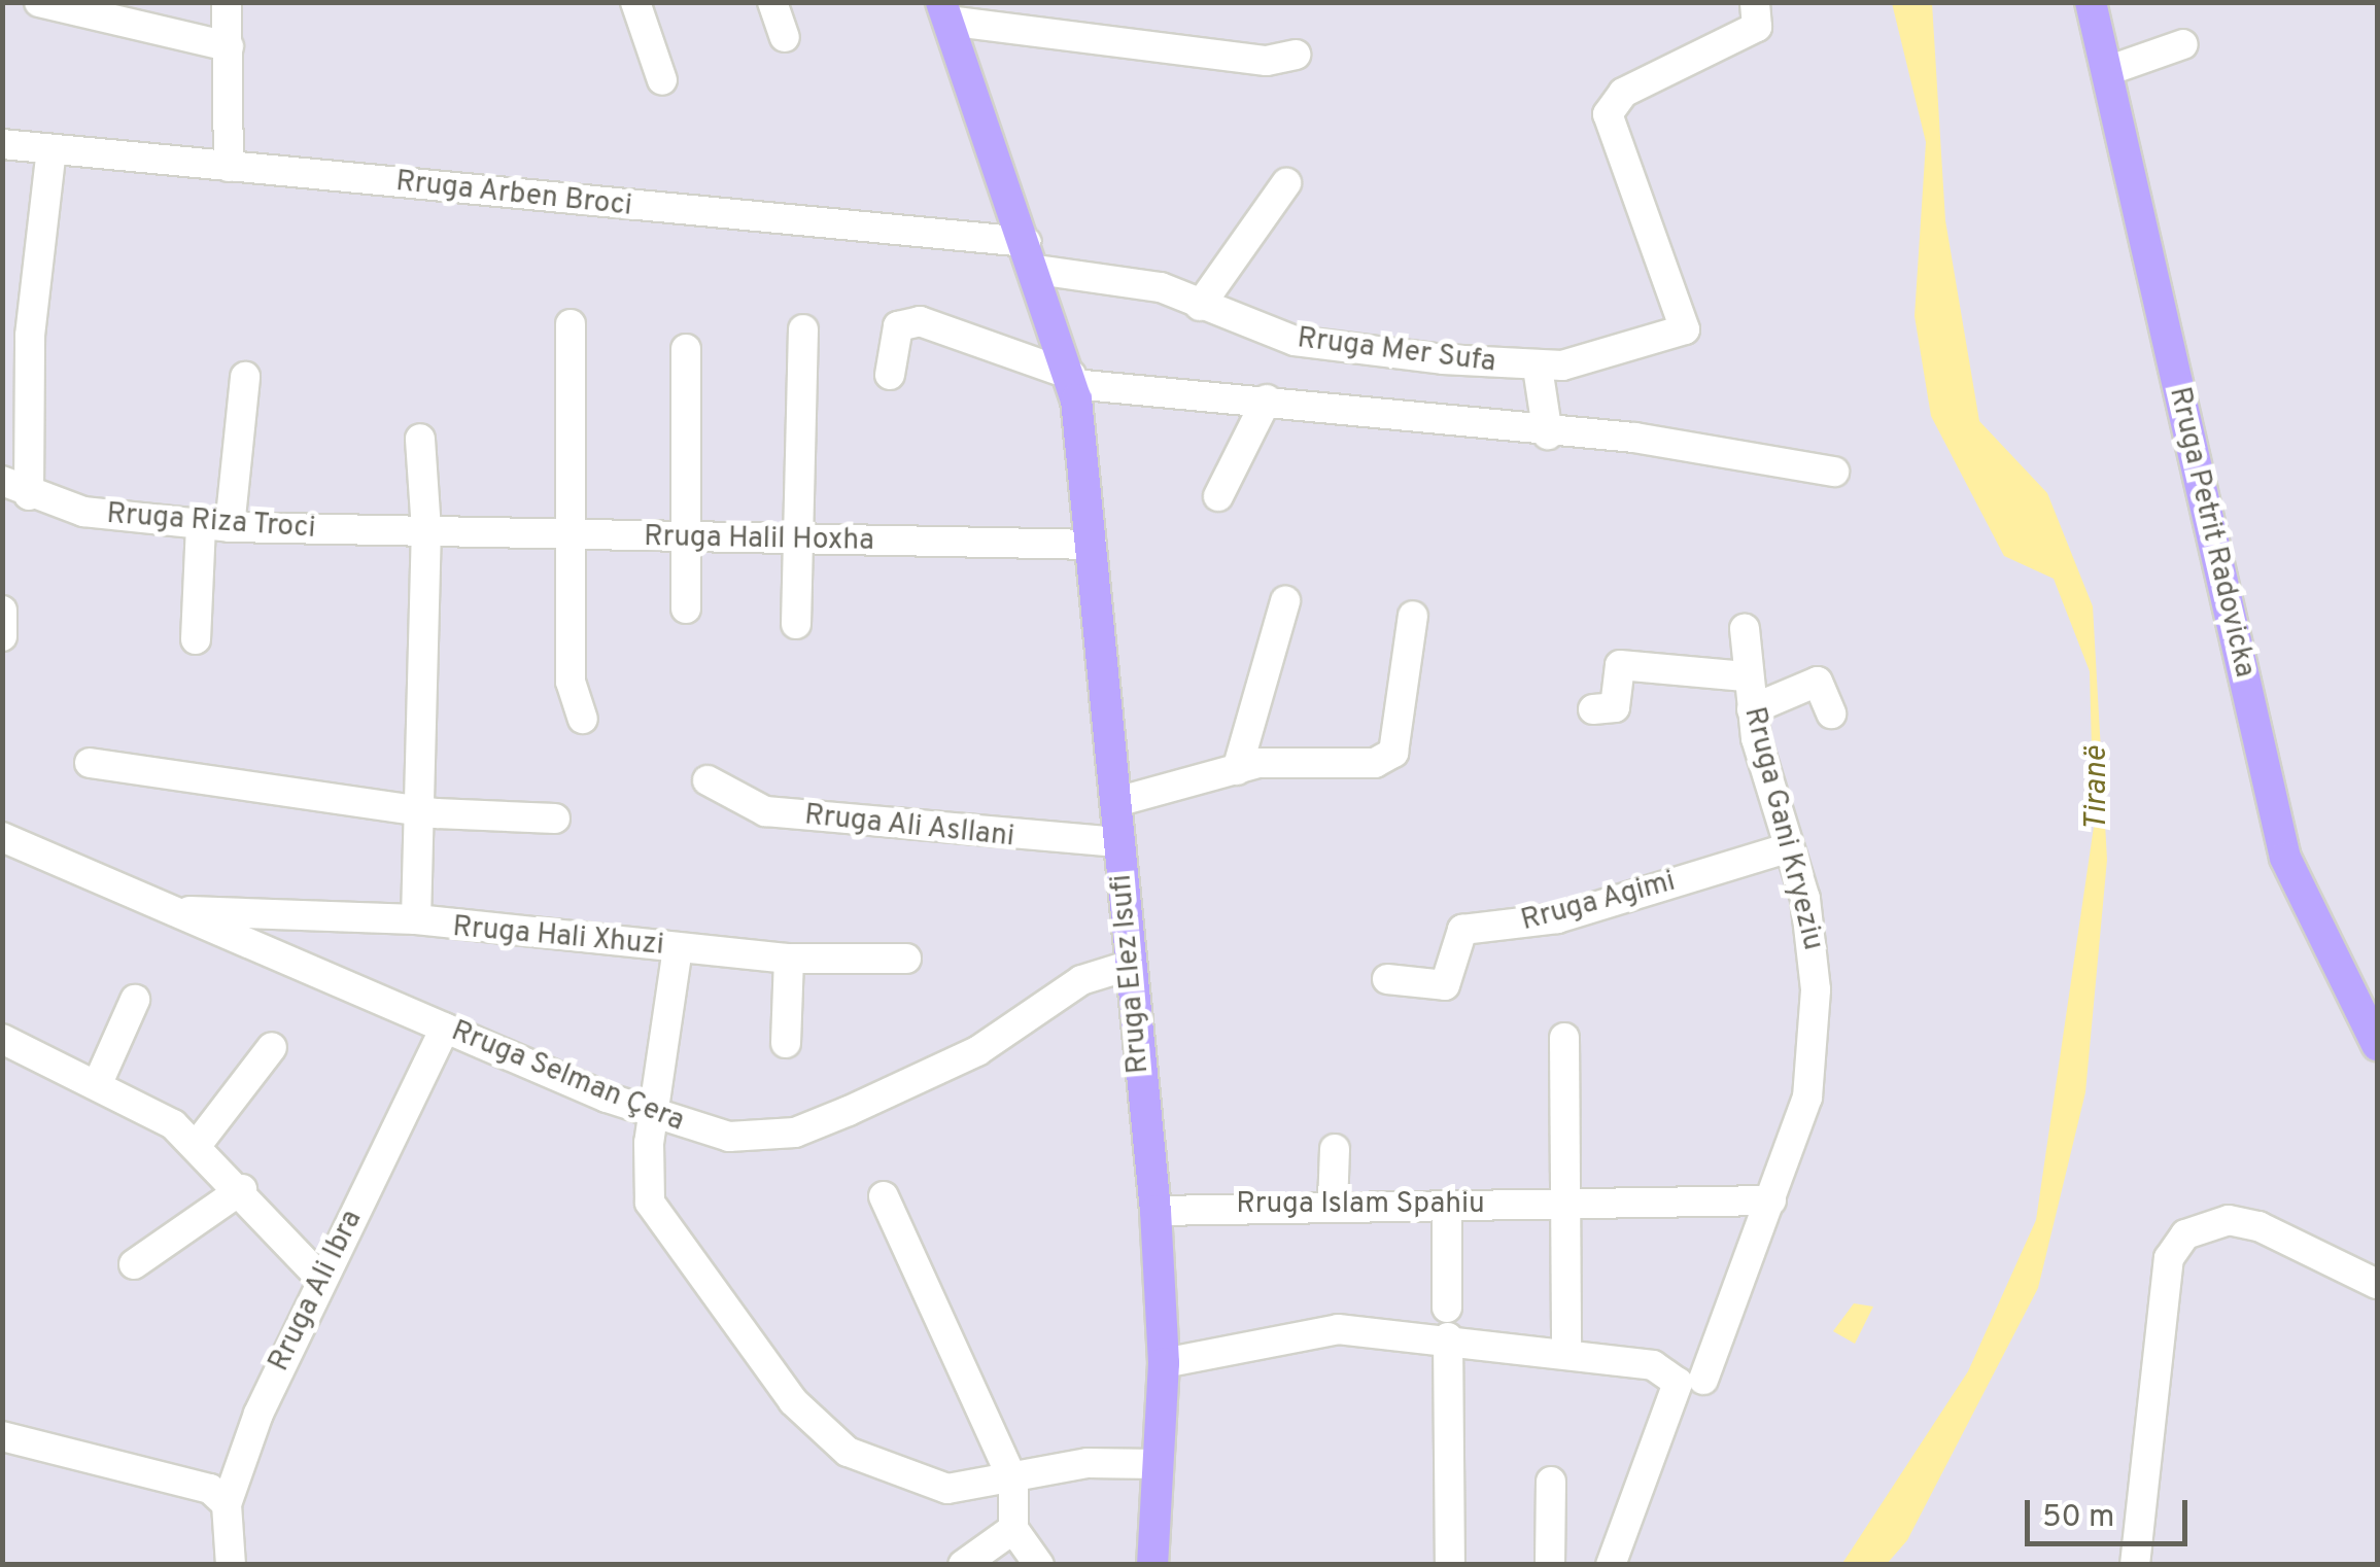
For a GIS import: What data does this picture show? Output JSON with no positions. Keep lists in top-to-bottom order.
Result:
{
  "streets": {
    "main road": ["Rruga Petrit Radovicka", "Rruga Elez Isufi"],
    "street": [
      "Rruga Arben Broci",
      "Rruga Mer Sufa",
      "Rruga Riza Troci",
      "Rruga Halil Hoxha",
      "Rruga Ali Asllani",
      "Rruga Gani Kryeziu",
      "Rruga Agimi",
      "Rruga Hali Xhuzi",
      "Rruga Selman Çera",
      "Rruga Islam Spahiu",
      "Rruga Ali Ibra"
    ]
  },
  "crossings": [
    ["Rruga Arben Broci", "Rruga Mer Sufa"],
    ["Rruga Arben Broci", "Rruga Elez Isufi"],
    ["Rruga Mer Sufa", "Rruga Elez Isufi"],
    ["Rruga Riza Troci", "Rruga Halil Hoxha"],
    ["Rruga Halil Hoxha", "Rruga Elez Isufi"],
    ["Rruga Ali Asllani", "Rruga Elez Isufi"],
    ["Rruga Gani Kryeziu", "Rruga Agimi"],
    ["Rruga Gani Kryeziu", "Rruga Islam Spahiu"],
    ["Rruga Hali Xhuzi", "Rruga Elez Isufi"],
    ["Rruga Hali Xhuzi", "Rruga Selman Çera"],
    ["Rruga Elez Isufi", "Rruga Selman Çera"],
    ["Rruga Elez Isufi", "Rruga Islam Spahiu"],
    ["Rruga Selman Çera", "Rruga Ali Ibra"]
  ],
  "water": ["Tiranë"],
  "scale_bar": "50 m"
}
